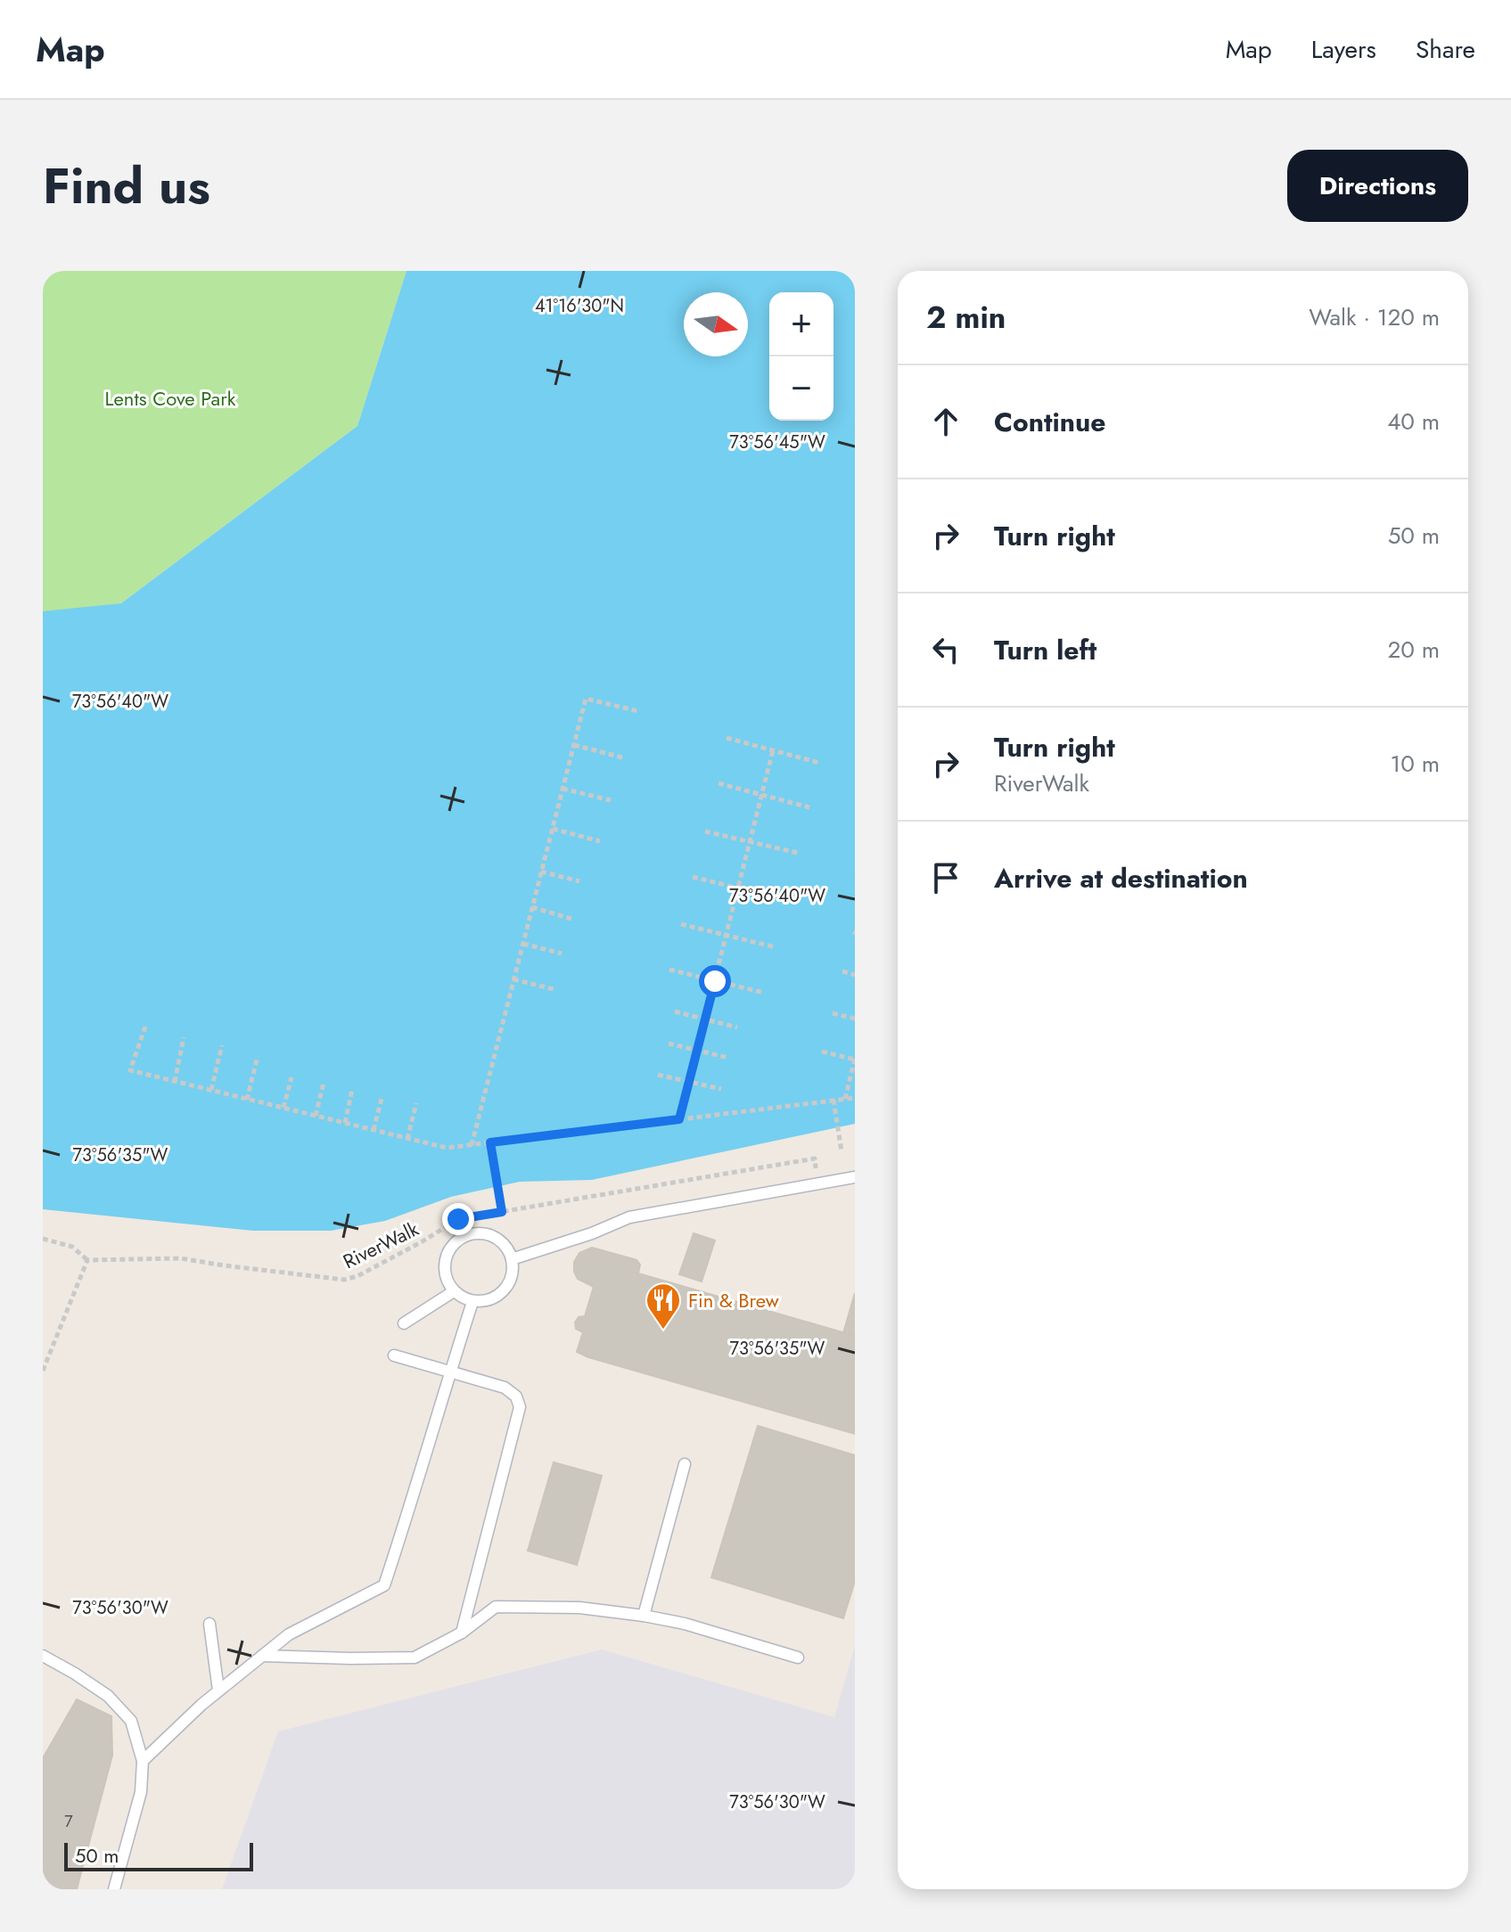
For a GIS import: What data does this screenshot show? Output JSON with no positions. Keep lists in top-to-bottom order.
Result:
{
  "streets": {
    "path": ["RiverWalk"]
  },
  "parks": ["Lents Cove Park"],
  "places": {
    "restaurant": ["Fin & Brew"]
  },
  "house_numbers": ["7"],
  "scale_bar": "50 m",
  "north": "right",
  "page": {
    "header": "Map",
    "nav": ["Map", "Layers", "Share"],
    "title": "Find us",
    "buttons": "Directions",
    "heading": ["2 min", "Walk · 120 m"],
    "map_buttons": ["+", "−"],
    "list": [
      ["Continue", "40 m"],
      ["Turn right", "50 m"],
      ["Turn left", "20 m"],
      ["Turn right", "RiverWalk", "10 m"],
      "Arrive at destination"
    ],
    "scale": "50 m"
  },
  "coordinates": [
    "41°16'30\"N",
    "73°56'45\"W",
    "73°56'40\"W",
    "73°56'35\"W",
    "73°56'30\"W"
  ]
}
